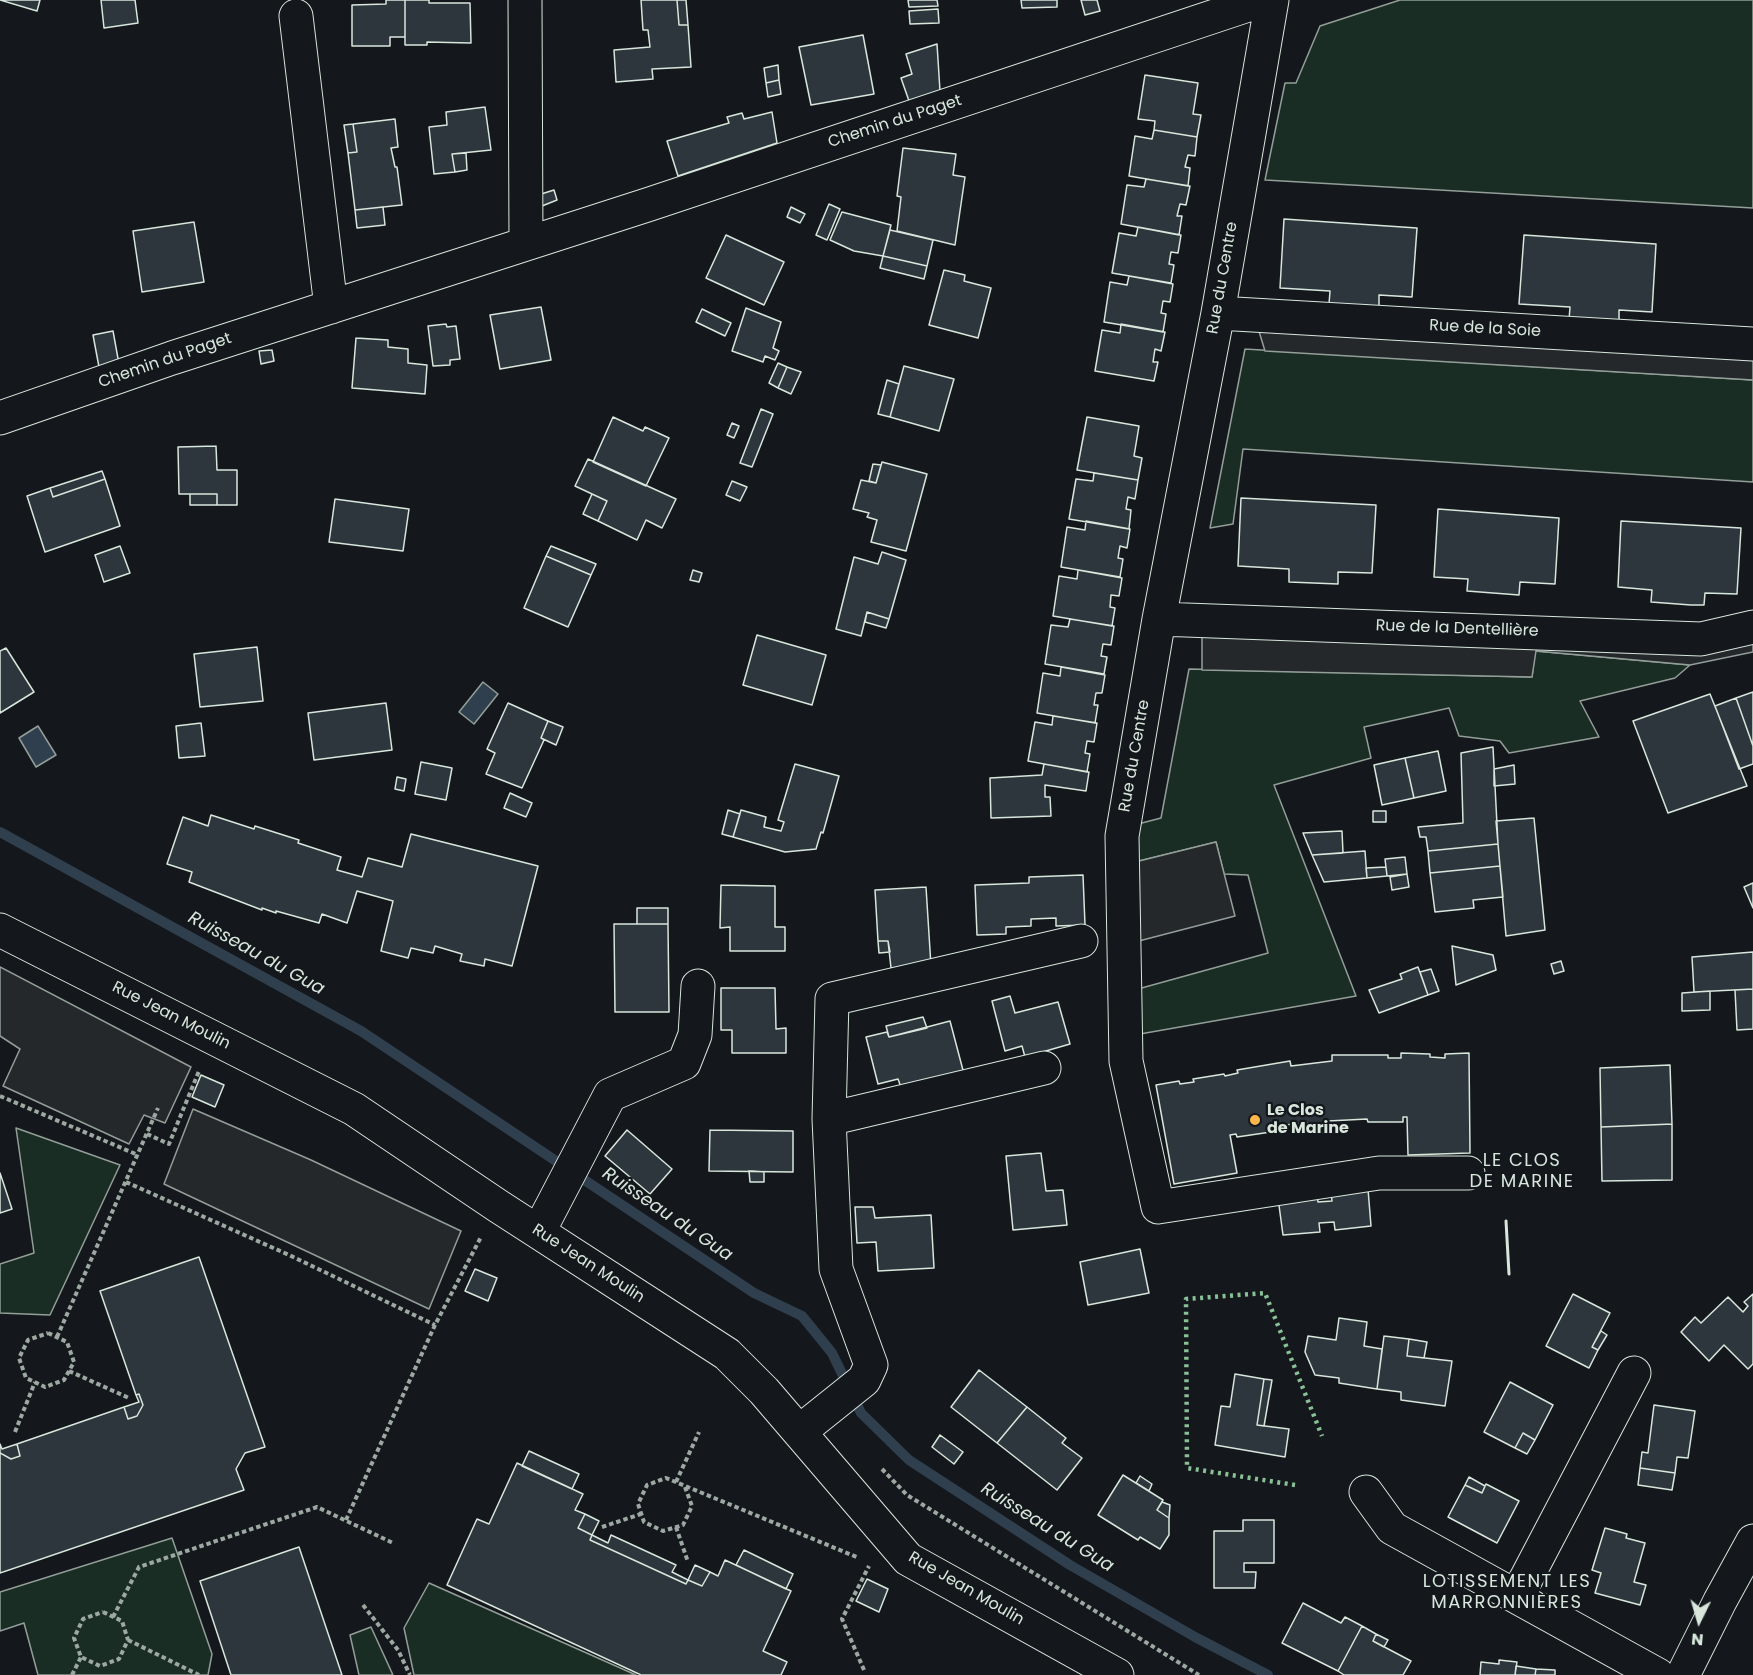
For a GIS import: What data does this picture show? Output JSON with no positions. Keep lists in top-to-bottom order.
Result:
{
  "streets": {
    "street": [
      "Chemin du Paget",
      "Rue du Centre",
      "Rue de la Soie",
      "Rue de la Dentellière",
      "Rue Jean Moulin"
    ]
  },
  "crossings": [
    ["Chemin du Paget", "Rue du Centre"],
    ["Rue du Centre", "Rue de la Soie"],
    ["Rue du Centre", "Rue de la Dentellière"]
  ],
  "districts": ["LE CLOS DE MARINE", "LOTISSEMENT LES MARRONNIÈRES"],
  "water": ["Ruisseau du Gua"],
  "places": ["Le Clos de Marine"],
  "north": "bottom"
}
